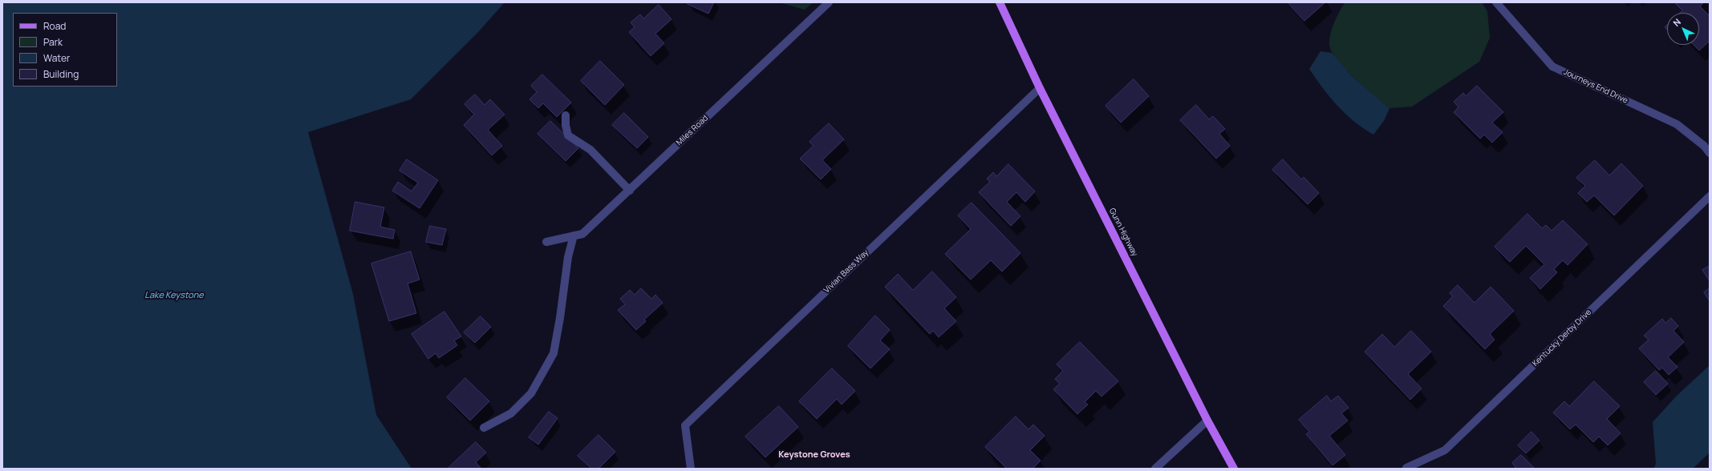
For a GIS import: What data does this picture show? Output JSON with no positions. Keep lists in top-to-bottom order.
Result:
{
  "streets": {
    "main road": ["Gunn Highway"],
    "street": [
      "Journeys End Drive",
      "Miles Road",
      "Vivian Bass Way",
      "Kentucky Derby Drive"
    ]
  },
  "crossings": [
    ["Gunn Highway", "Vivian Bass Way"]
  ],
  "districts": ["Keystone Groves"],
  "water": ["Lake Keystone"],
  "legend": [
    "Road",
    "Park",
    "Water",
    "Building"
  ],
  "north": "top left"
}
